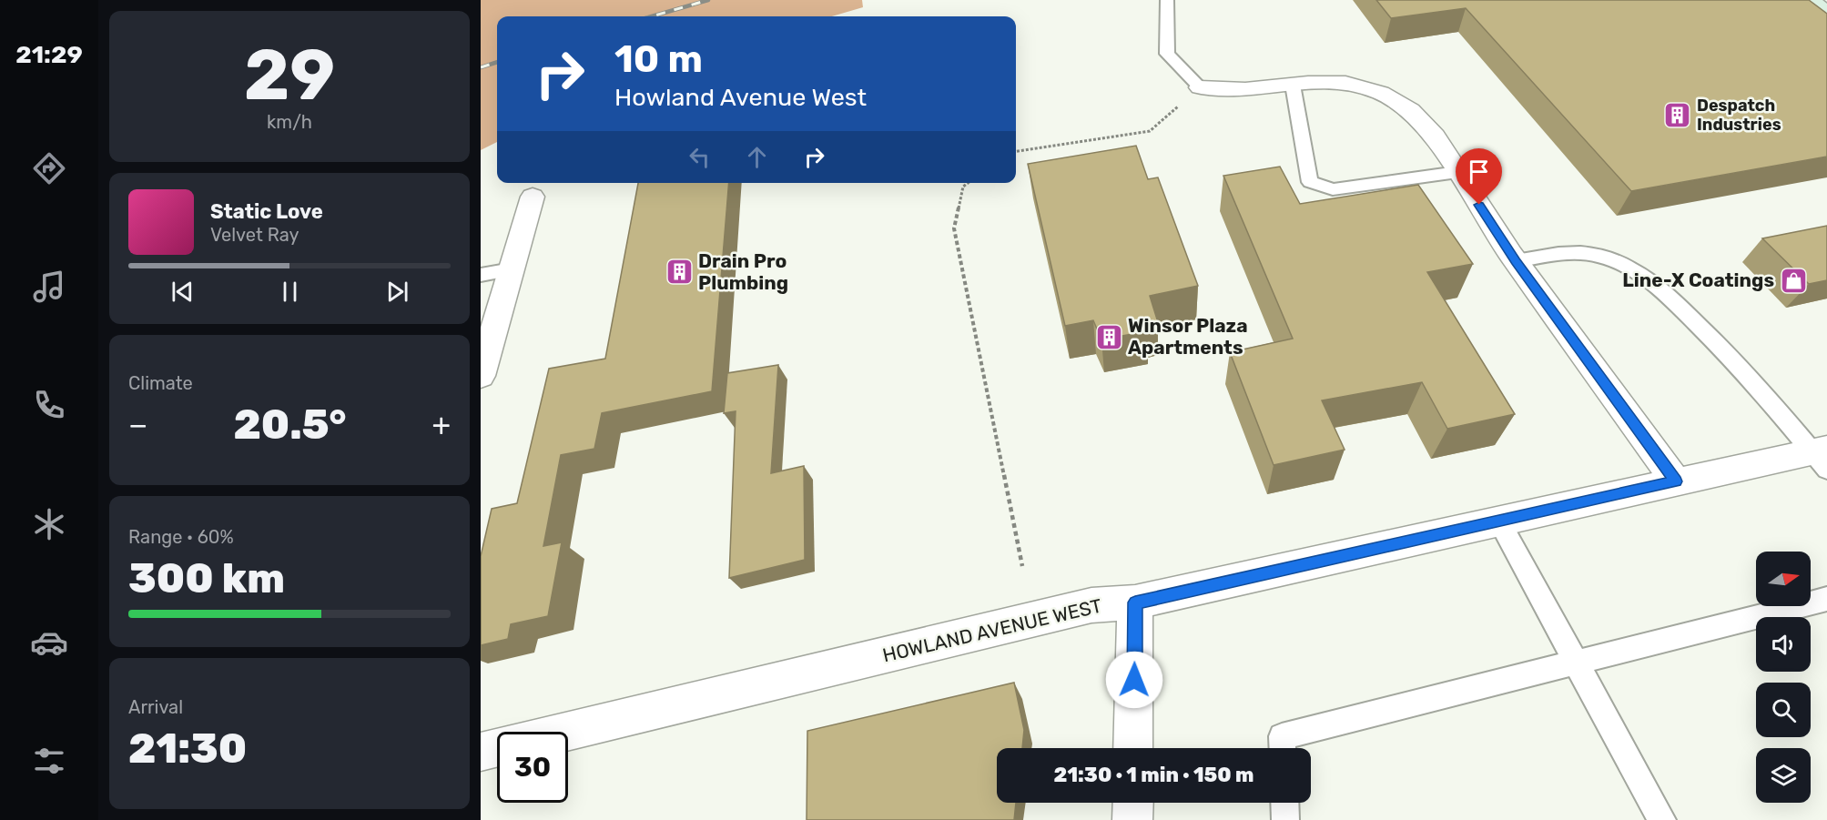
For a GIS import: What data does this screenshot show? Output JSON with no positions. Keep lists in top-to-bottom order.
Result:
{
  "streets": {
    "street": ["HOWLAND AVENUE WEST"]
  },
  "places": {
    "building": ["Despatch Industries", "Drain Pro Plumbing", "Winsor Plaza Apartments"],
    "shop": ["Line-X Coatings"]
  },
  "north": "right",
  "page": {
    "tabs": "21:29",
    "tile": [
      ["29", "km/h"],
      "Climate",
      ["Range · 60%", "300 km"],
      ["Arrival", "21:30"]
    ],
    "turn": ["10 m", "Howland Avenue West"],
    "song": ["Static Love", "Velvet Ray"],
    "heat": ["−", "20.5°", "+"],
    "limit": "30",
    "trip": "21:30 · 1 min · 150 m"
  }
}
